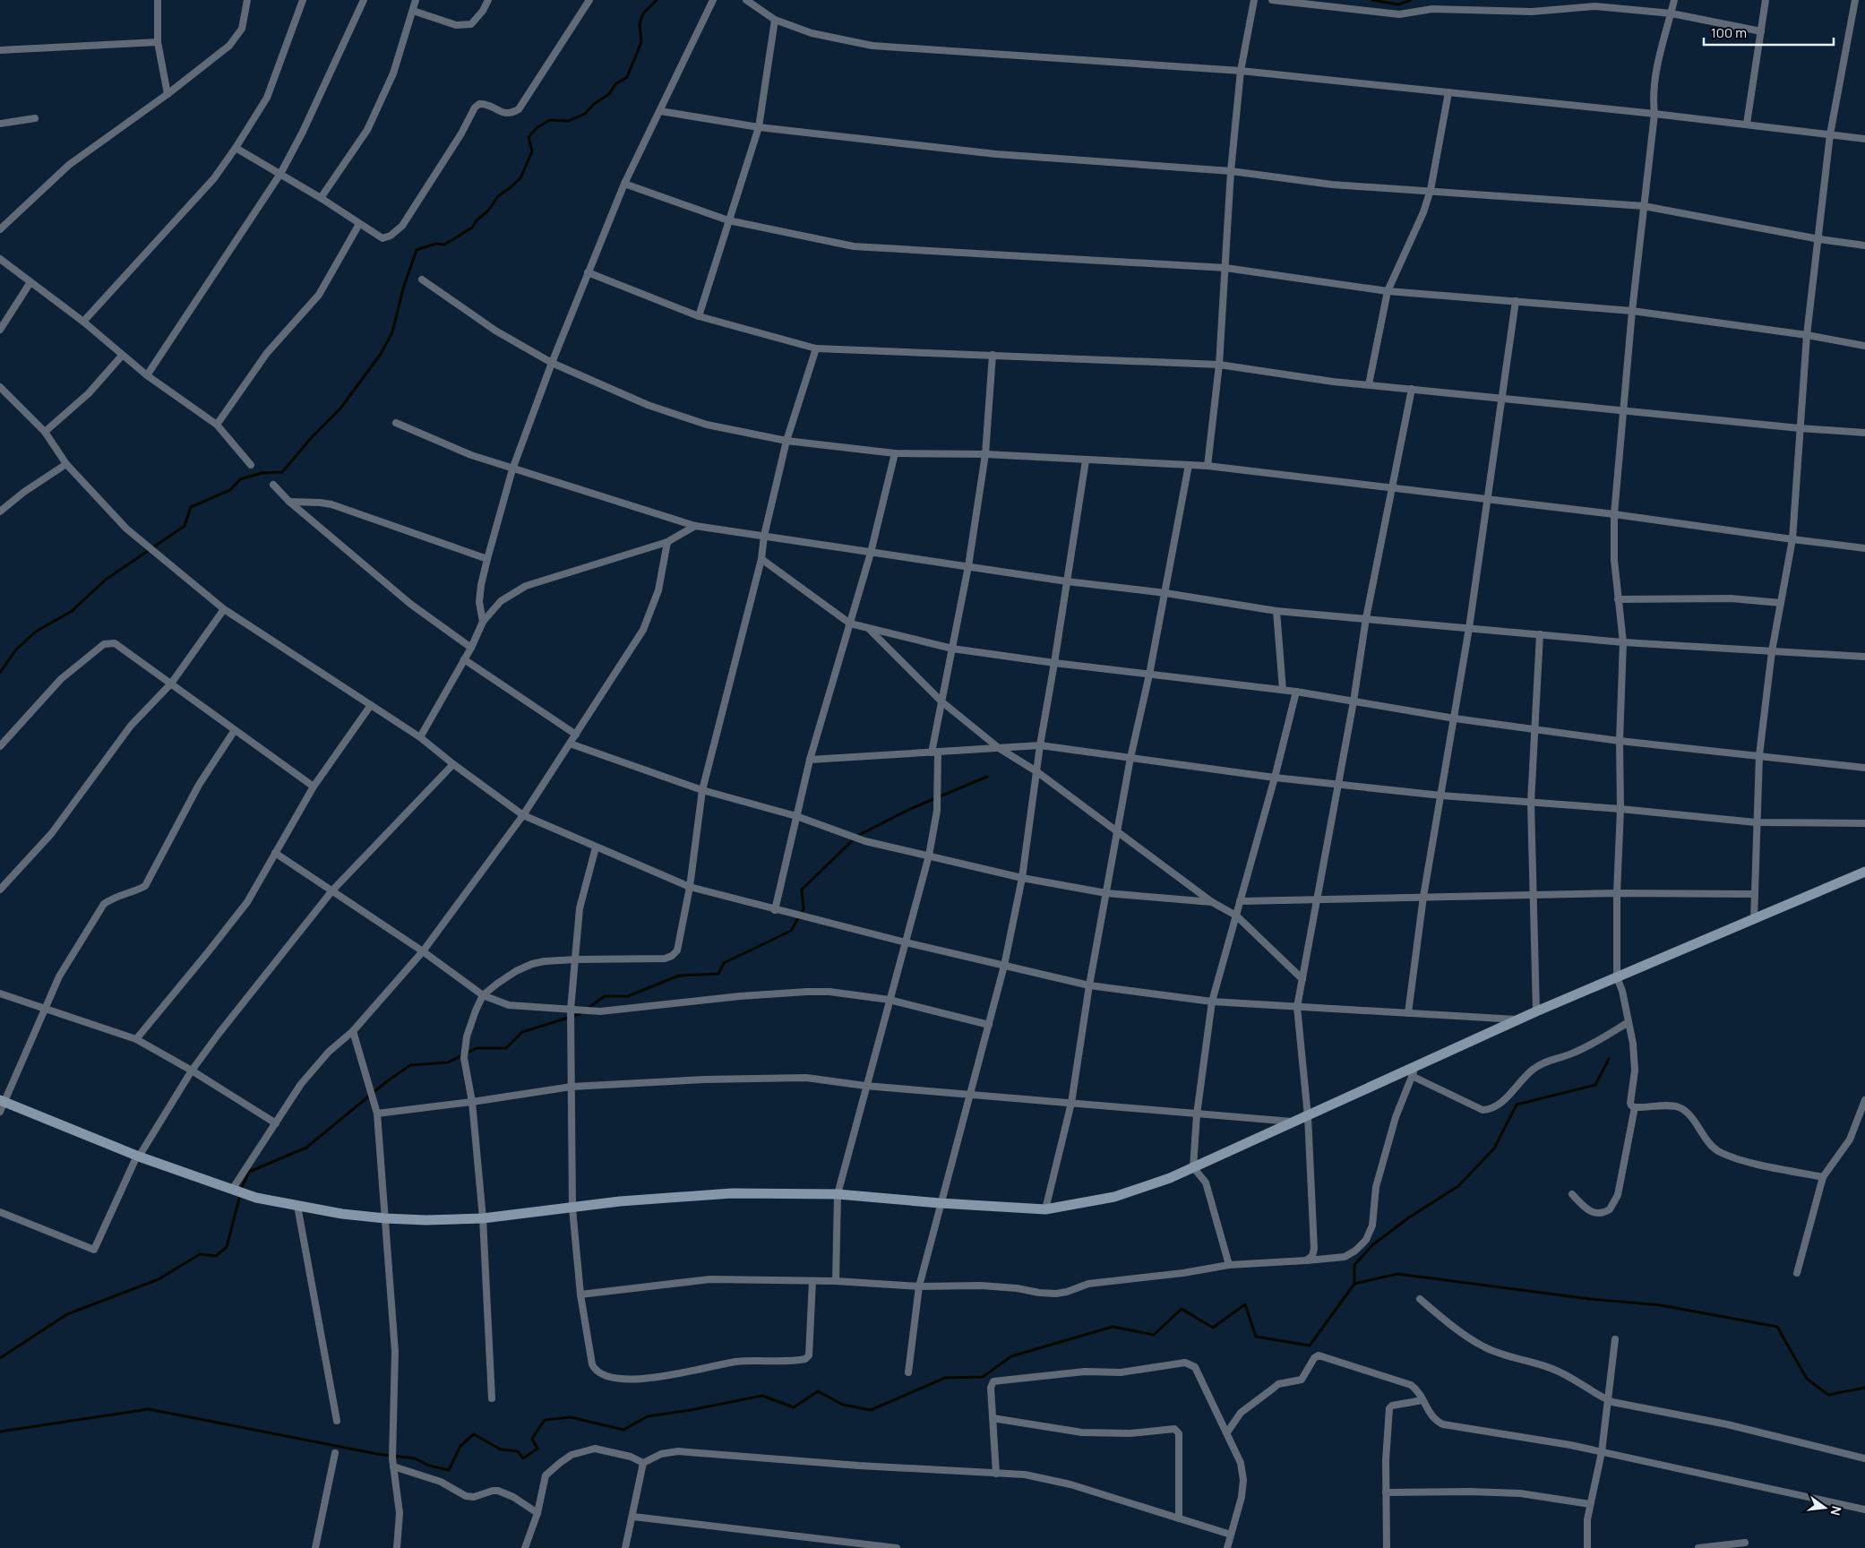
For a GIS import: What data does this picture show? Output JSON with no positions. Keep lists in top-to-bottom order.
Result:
{
  "scale_bar": "100 m",
  "north": "right"
}
